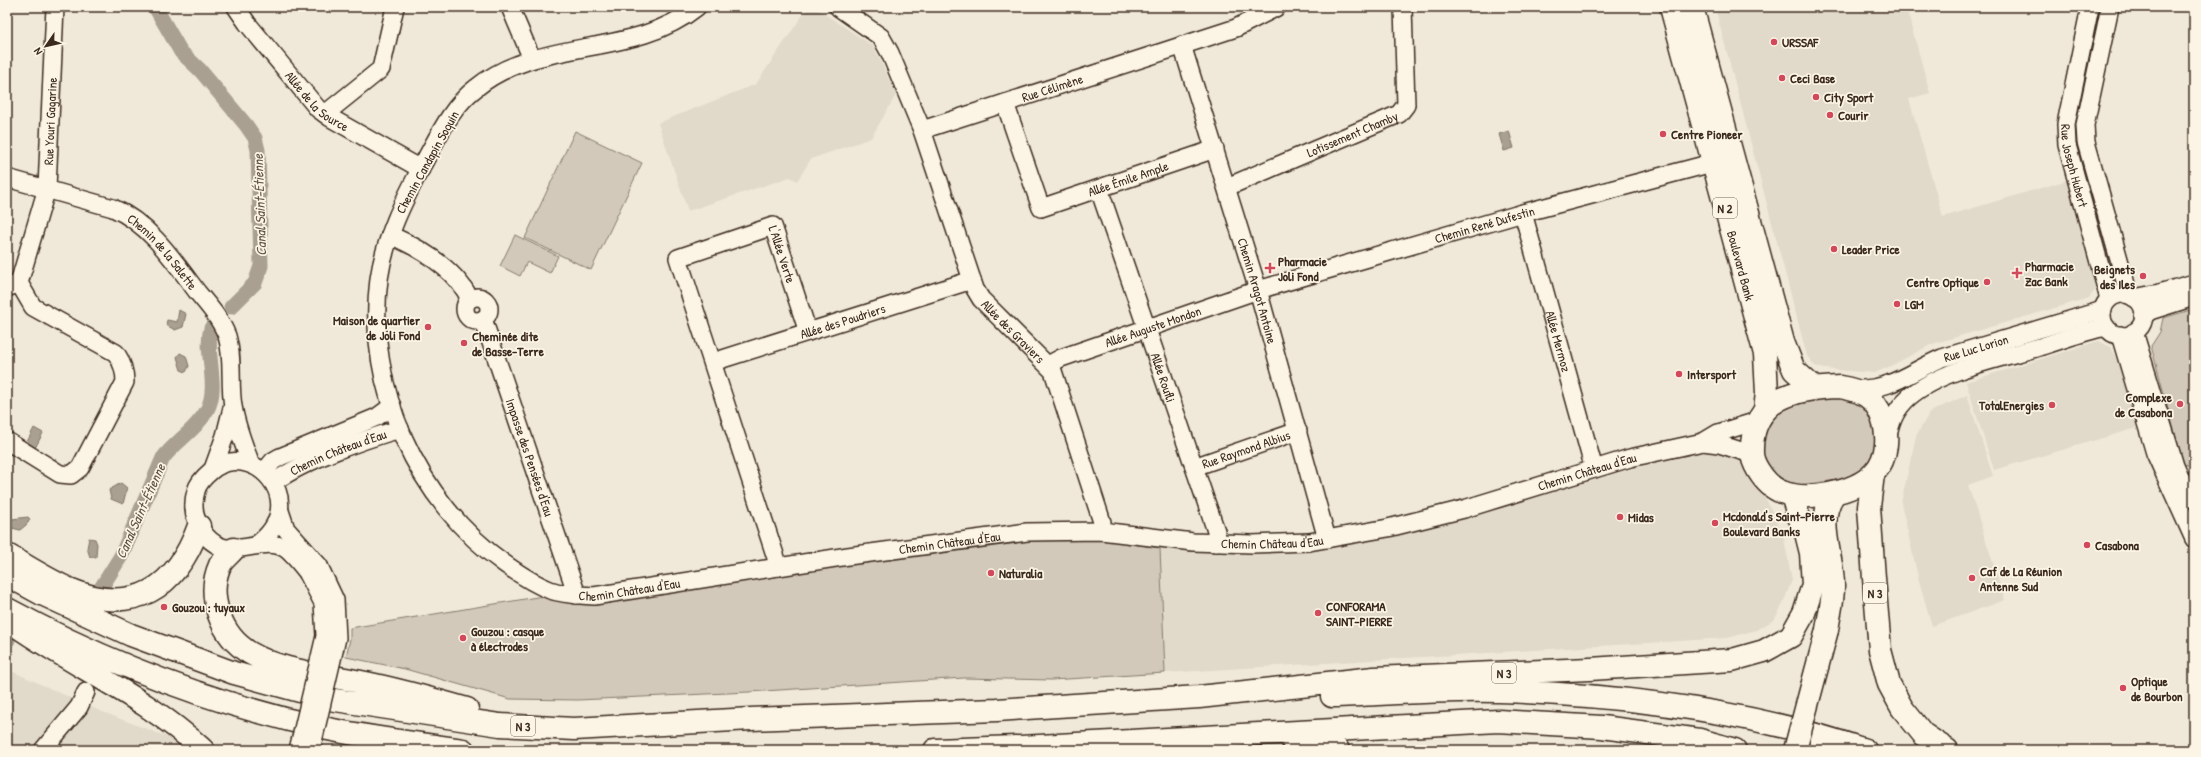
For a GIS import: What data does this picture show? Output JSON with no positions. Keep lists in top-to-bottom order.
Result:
{
  "streets": {
    "main road": ["N 2", "Boulevard Bank", "N 3"],
    "street": [
      "Rue Célimène",
      "Allée de la Source",
      "Rue Youri Gagarine",
      "Lotissement Chamby",
      "Chemin Candapin Soquin",
      "Rue Joseph Hubert",
      "Allée Émile Ample",
      "Chemin René Dufestin",
      "Chemin de la Salette",
      "L'Allée Verte",
      "Chemin Aragot Antoine",
      "Allée des Poudriers",
      "Allée Auguste Mondon",
      "Allée des Graviers",
      "Allée Mermoz",
      "Rue Luc Lorion",
      "Allée Roufli",
      "Rue Raymond Albius",
      "Chemin Château d'Eau",
      "Impasse des Pensées d'Eau"
    ]
  },
  "crossings": [
    ["Rue Célimène", "Allée Émile Ample"],
    ["Rue Célimène", "Chemin Aragot Antoine"],
    ["Rue Célimène", "Allée des Graviers"],
    ["Allée de la Source", "Chemin Candapin Soquin"],
    ["Rue Youri Gagarine", "Chemin de la Salette"],
    ["Lotissement Chamby", "Chemin Aragot Antoine"],
    ["Chemin Candapin Soquin", "Chemin Château d'Eau"],
    ["Chemin Candapin Soquin", "Impasse des Pensées d'Eau"],
    ["Rue Joseph Hubert", "Rue Luc Lorion"],
    ["Allée Émile Ample", "Chemin Aragot Antoine"],
    ["Allée Émile Ample", "Allée Roufli"],
    ["N 2", "Boulevard Bank"],
    ["N 2", "Rue Luc Lorion"],
    ["N 2", "N 3"],
    ["Chemin René Dufestin", "Boulevard Bank"],
    ["Chemin René Dufestin", "Chemin Aragot Antoine"],
    ["Chemin René Dufestin", "Allée Auguste Mondon"],
    ["Chemin René Dufestin", "Allée Mermoz"],
    ["Chemin de la Salette", "Chemin Château d'Eau"],
    ["L'Allée Verte", "Allée des Poudriers"],
    ["Boulevard Bank", "Rue Luc Lorion"],
    ["Boulevard Bank", "N 3"],
    ["Chemin Aragot Antoine", "Allée Auguste Mondon"],
    ["Chemin Aragot Antoine", "Rue Raymond Albius"],
    ["Chemin Aragot Antoine", "Chemin Château d'Eau"],
    ["Allée des Poudriers", "Allée des Graviers"],
    ["Allée Auguste Mondon", "Allée des Graviers"],
    ["Allée Auguste Mondon", "Allée Roufli"],
    ["Allée des Graviers", "Chemin Château d'Eau"],
    ["Allée Mermoz", "Chemin Château d'Eau"],
    ["Rue Luc Lorion", "N 3"],
    ["Allée Roufli", "Rue Raymond Albius"],
    ["Allée Roufli", "Chemin Château d'Eau"],
    ["Chemin Château d'Eau", "Impasse des Pensées d'Eau"]
  ],
  "water": ["Canal Saint-Étienne"],
  "places": {
    "other": [
      "URSSAF",
      "Ceci Base",
      "City Sport",
      "Courir",
      "Centre Pioneer",
      "Leader Price",
      "Beignets des Iles",
      "Centre Optique",
      "LGM",
      "Maison de quartier de Joli Fond",
      "Cheminée dite de Basse-Terre",
      "Intersport",
      "Complexe de Casabona",
      "TotalEnergies",
      "Midas",
      "Mcdonald's Saint-Pierre Boulevard Banks",
      "Casabona",
      "Naturalia",
      "Caf de La Réunion Antenne Sud",
      "Gouzou : tuyaux",
      "CONFORAMA SAINT-PIERRE",
      "Gouzou : casque à électrodes",
      "Optique de Bourbon"
    ],
    "health": ["Pharmacie Joli Fond", "Pharmacie Zac Bank"]
  },
  "north": "bottom left"
}
